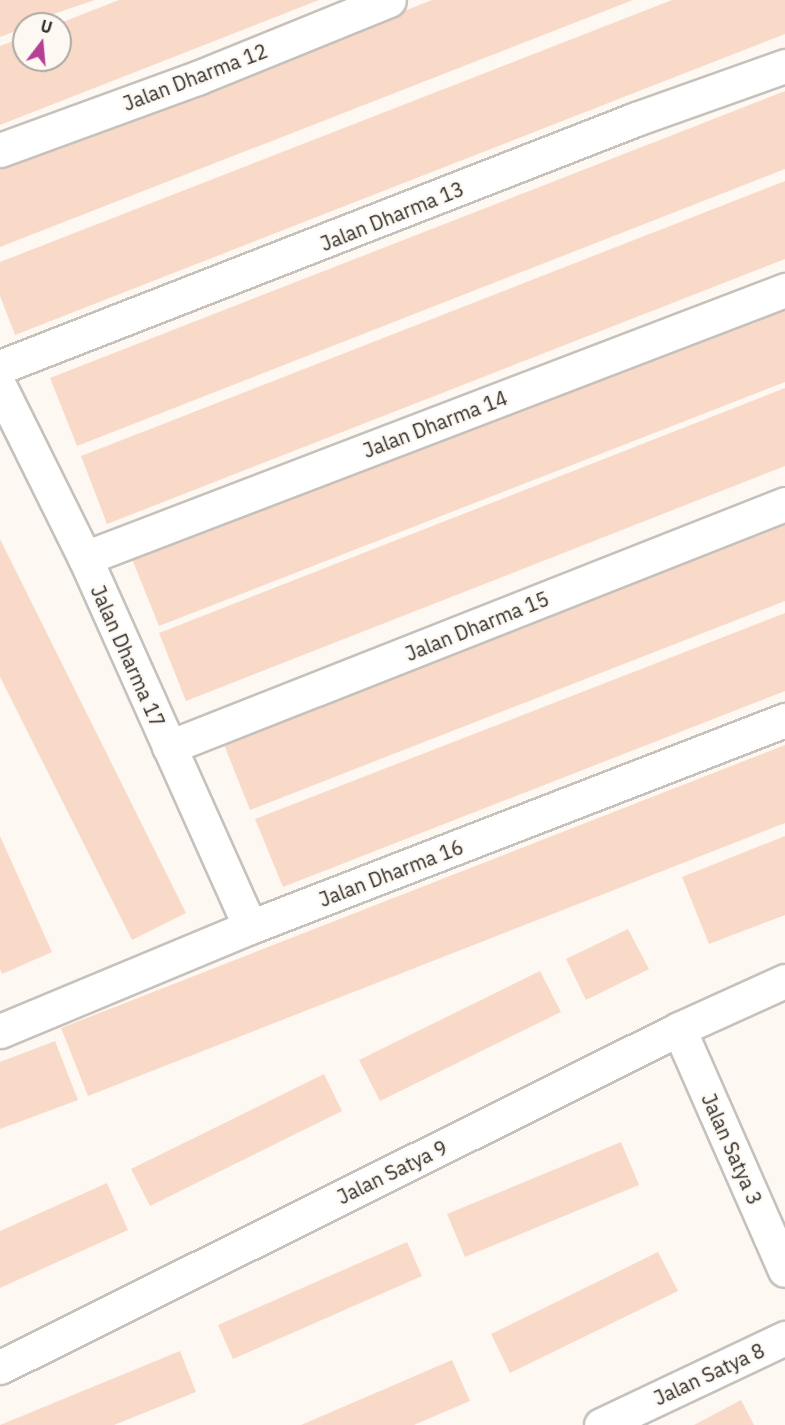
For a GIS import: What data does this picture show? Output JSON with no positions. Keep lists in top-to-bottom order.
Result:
{
  "streets": {
    "street": [
      "Jalan Dharma 12",
      "Jalan Dharma 13",
      "Jalan Dharma 14",
      "Jalan Dharma 15",
      "Jalan Dharma 17",
      "Jalan Dharma 16",
      "Jalan Satya 3",
      "Jalan Satya 9",
      "Jalan Satya 8"
    ]
  },
  "crossings": [
    ["Jalan Dharma 14", "Jalan Dharma 17"],
    ["Jalan Dharma 15", "Jalan Dharma 17"],
    ["Jalan Dharma 17", "Jalan Dharma 16"],
    ["Jalan Satya 3", "Jalan Satya 9"]
  ],
  "north": "top"
}
